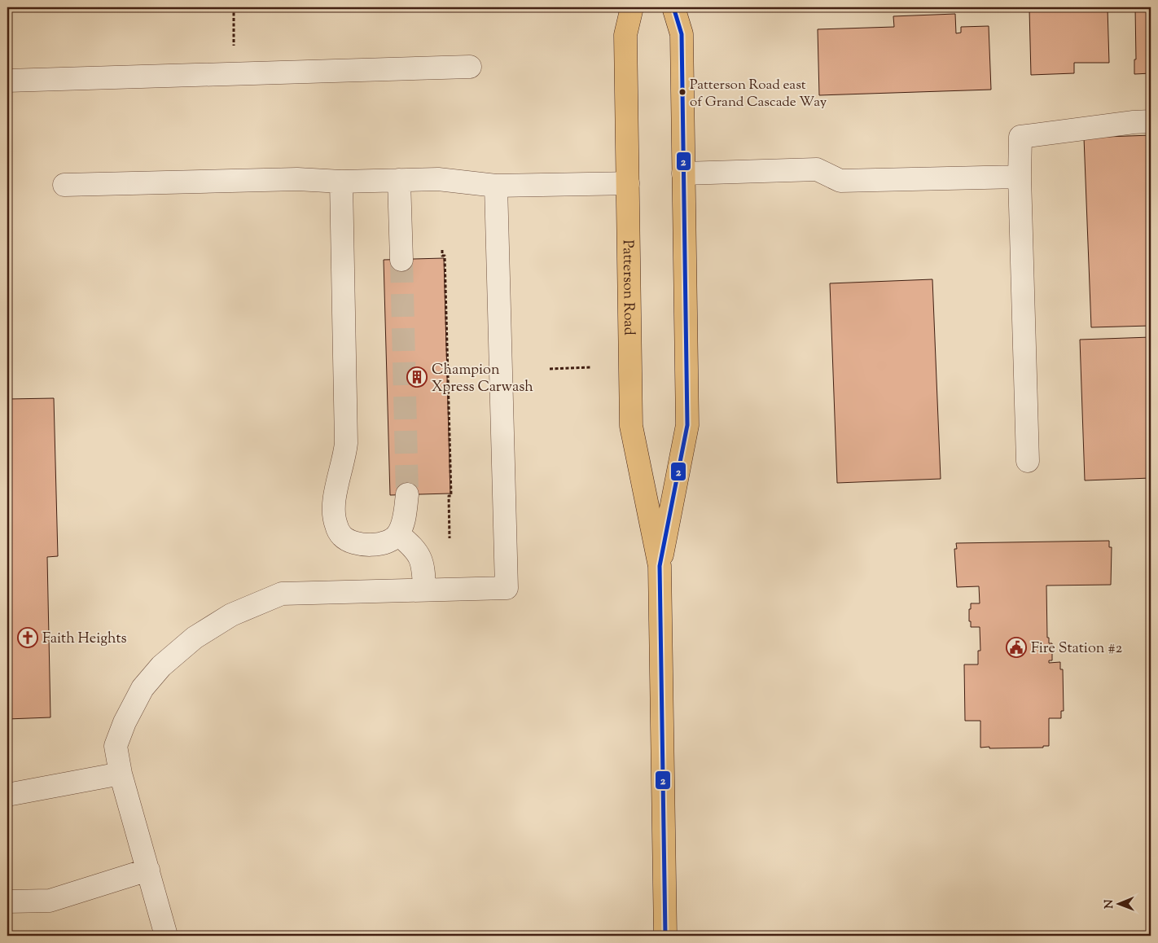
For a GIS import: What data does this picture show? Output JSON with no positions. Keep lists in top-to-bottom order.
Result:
{
  "streets": {
    "main road": ["Patterson Road"]
  },
  "places": {
    "other": ["Patterson Road east of Grand Cascade Way"],
    "building": ["Champion Xpress Carwash"],
    "church": ["Faith Heights"],
    "public building": ["Fire Station #2"]
  },
  "lines": ["transit line 2"],
  "north": "left"
}
